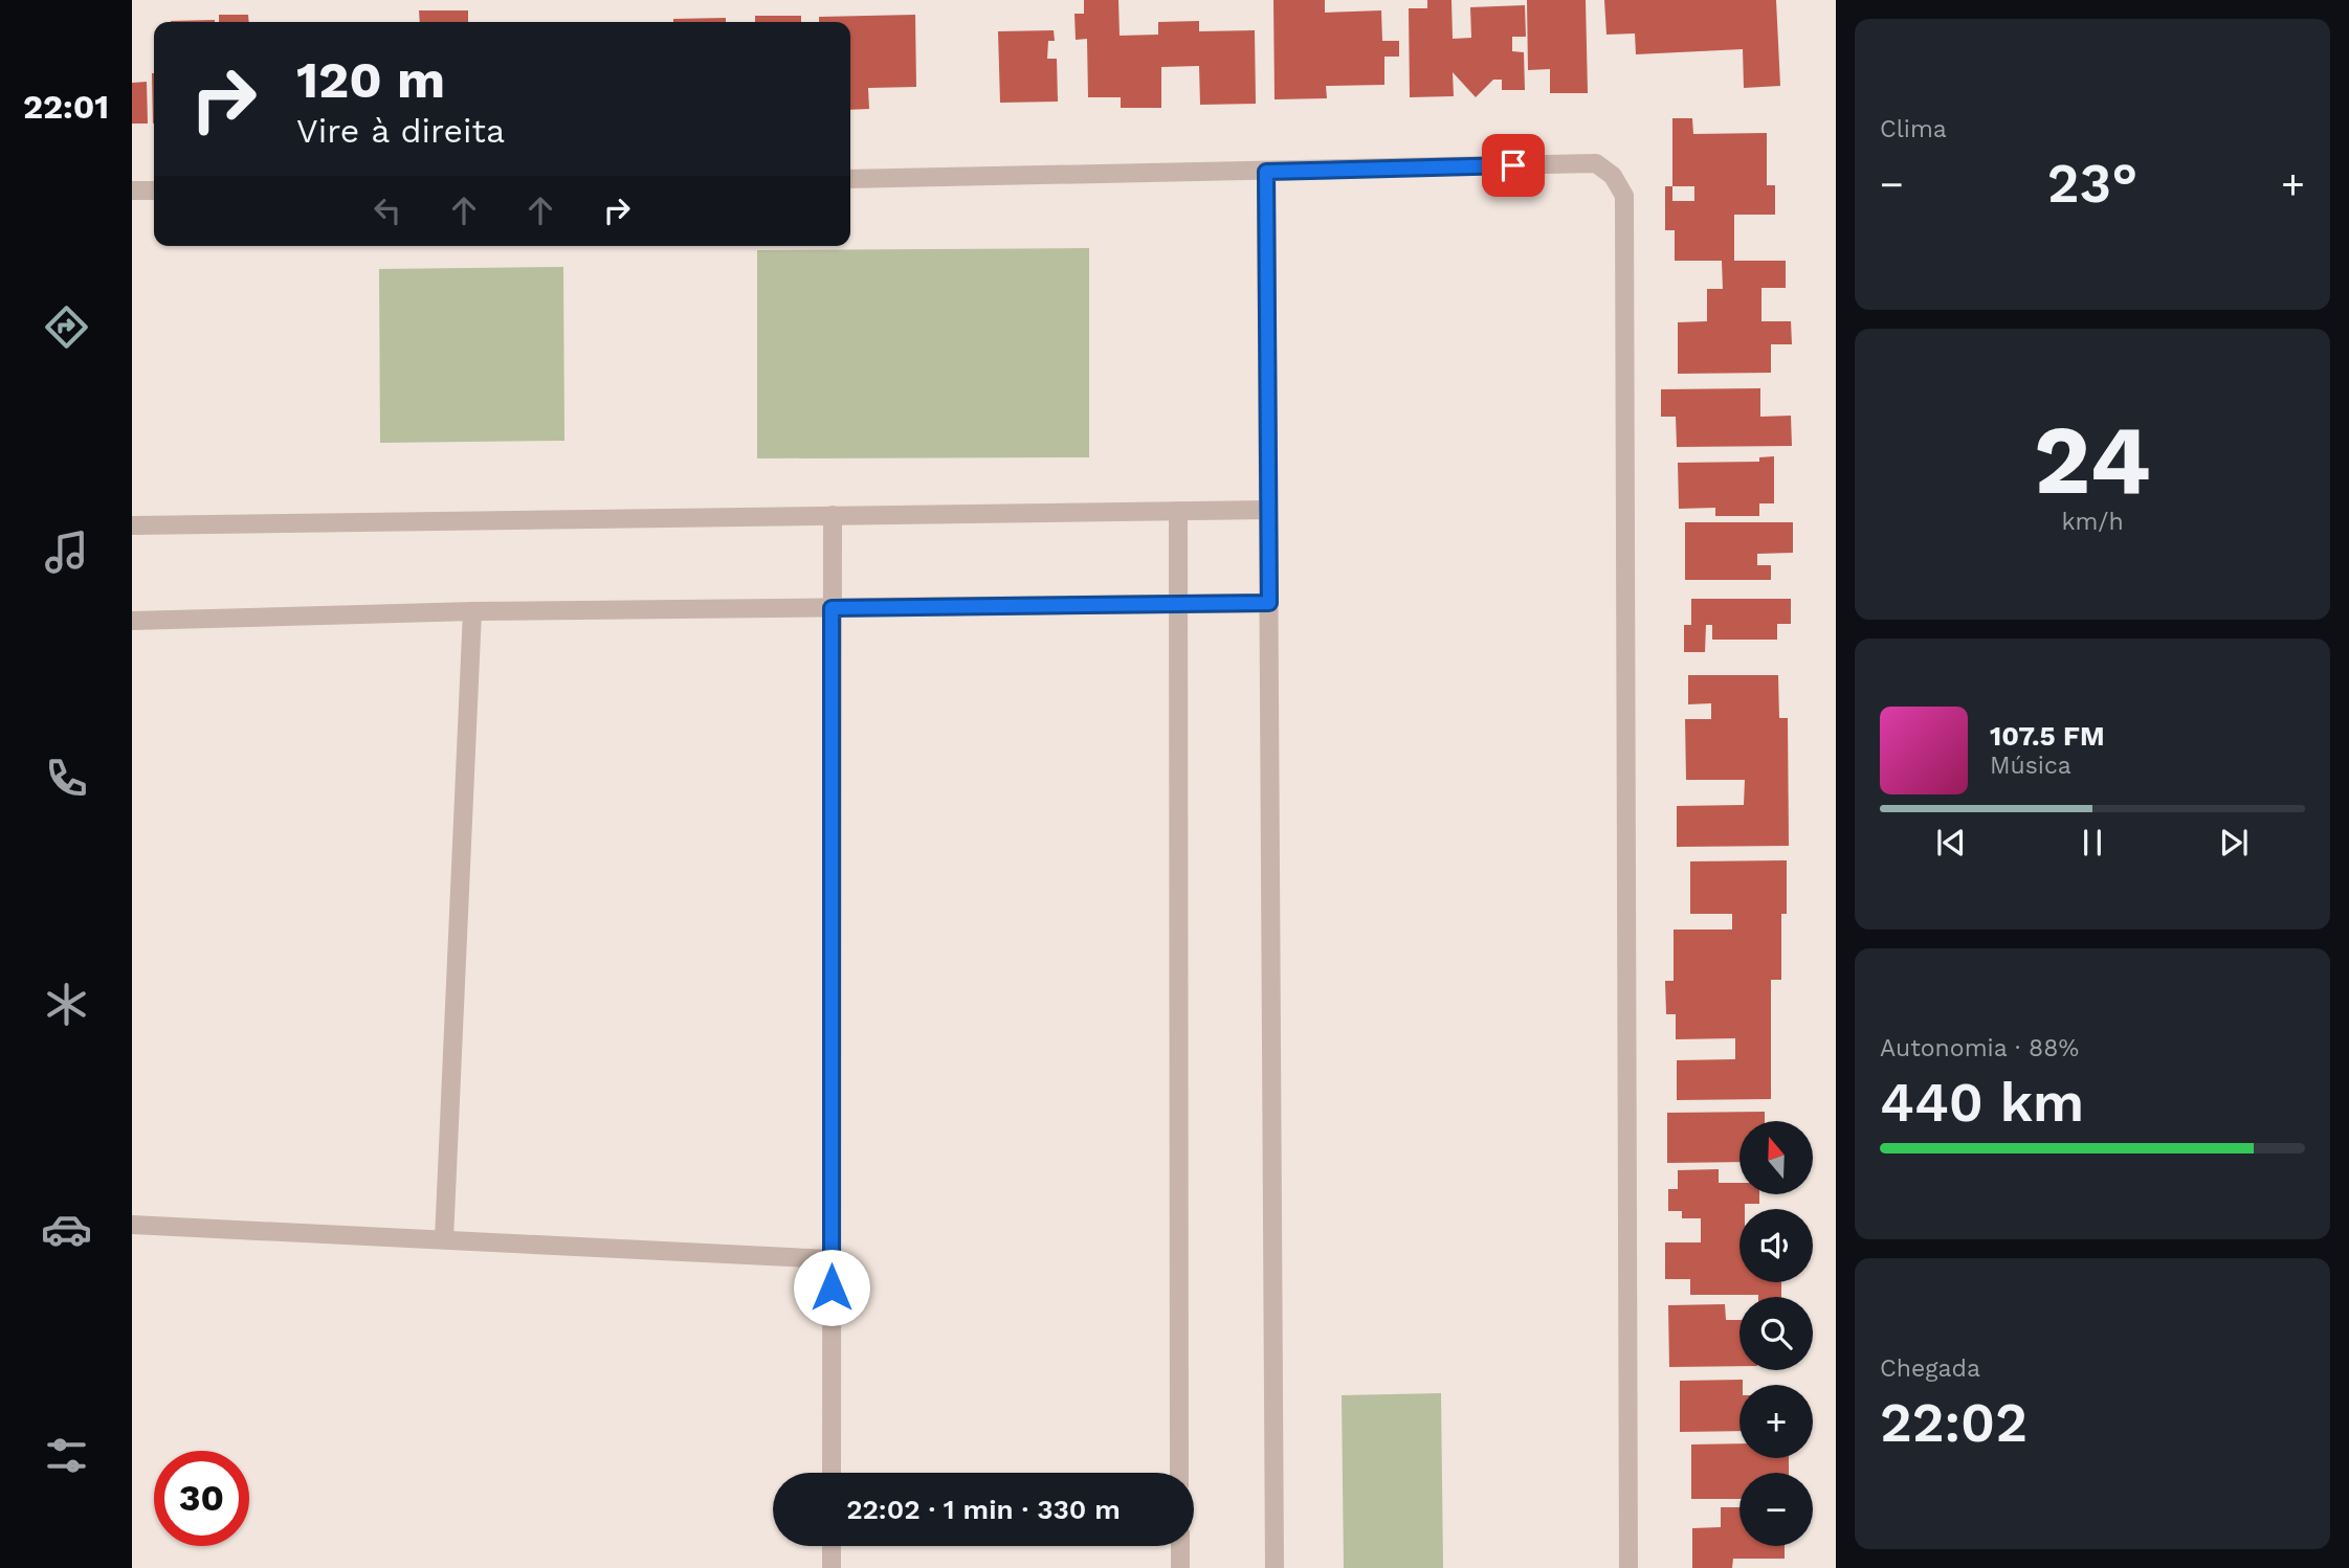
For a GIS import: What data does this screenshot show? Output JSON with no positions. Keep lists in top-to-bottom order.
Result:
{
  "north": "top",
  "page": {
    "tabs": "22:01",
    "tile": [
      "Clima",
      ["24", "km/h"],
      ["Autonomia · 88%", "440 km"],
      ["Chegada", "22:02"]
    ],
    "turn": ["120 m", "Vire à direita"],
    "heat": ["−", "23°", "+"],
    "song": ["107.5 FM", "Música"],
    "map_buttons": ["+", "−"],
    "limit": "30",
    "trip": "22:02 · 1 min · 330 m"
  }
}
